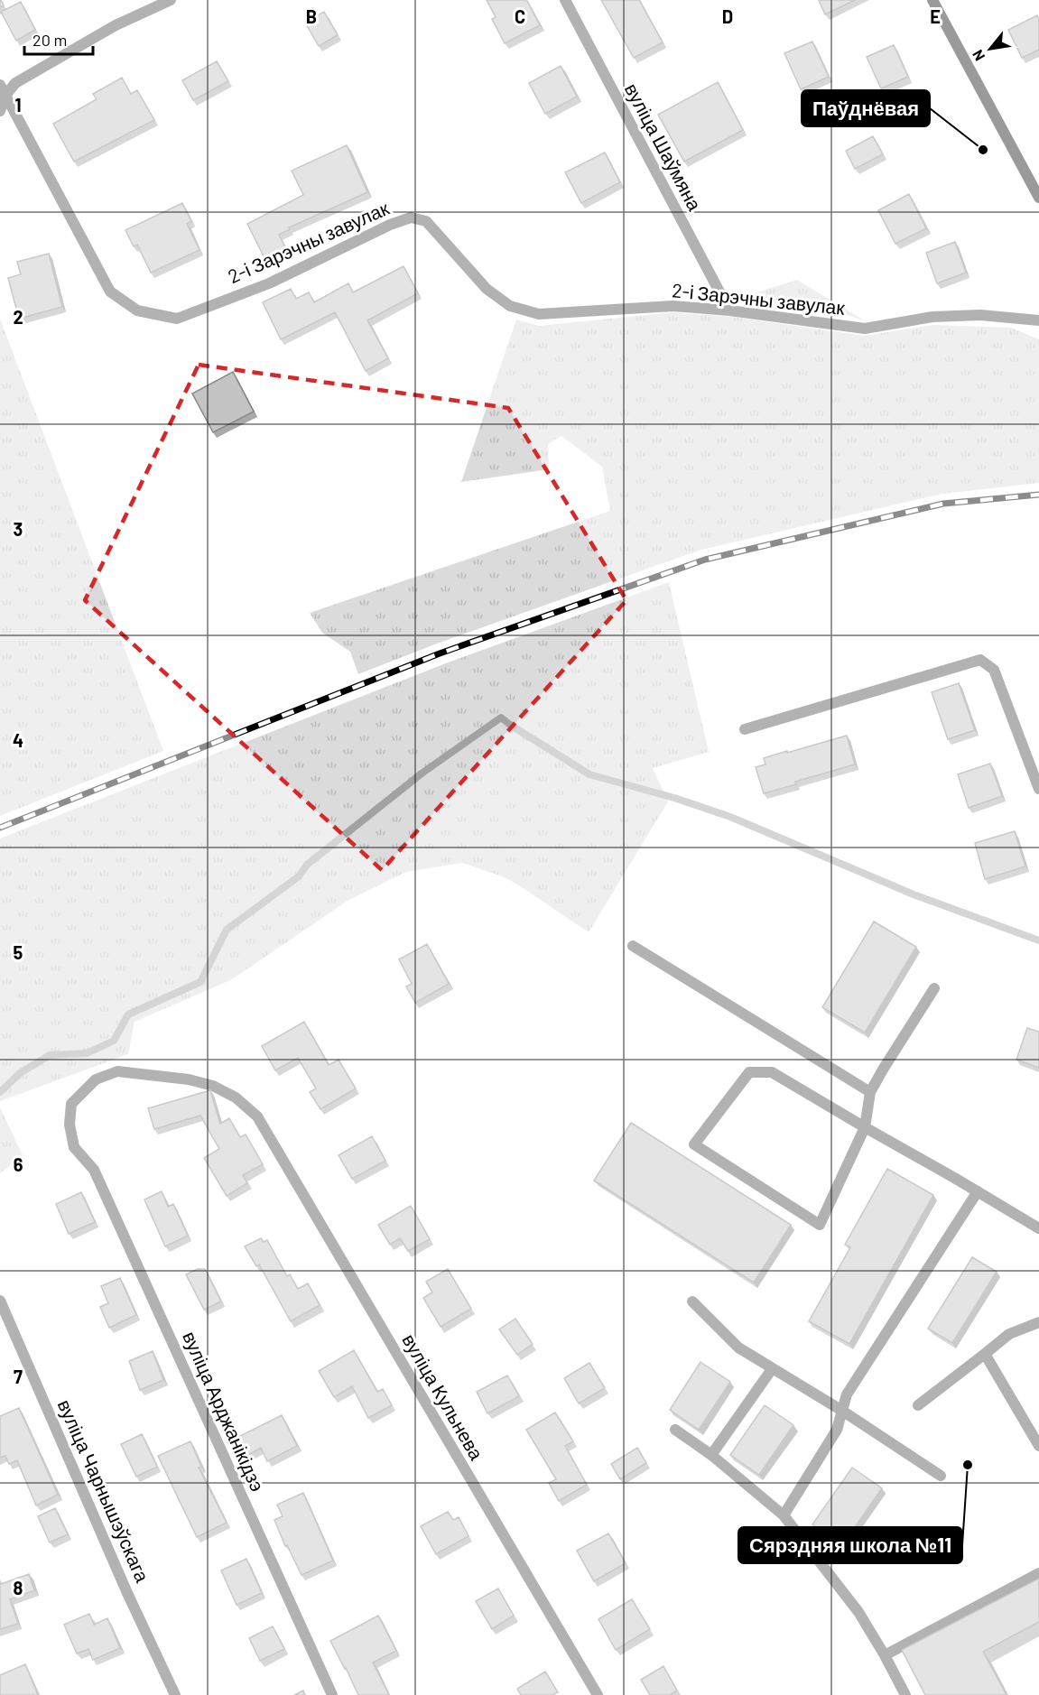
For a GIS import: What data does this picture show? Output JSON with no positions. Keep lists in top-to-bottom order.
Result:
{
  "streets": {
    "street": [
      "вуліца Шаўмяна",
      "2-і Зарэчны завулак",
      "вуліца Кульнева",
      "вуліца Арджанікідзэ",
      "вуліца Чарнышэўскага"
    ]
  },
  "crossings": [
    ["вуліца Шаўмяна", "2-і Зарэчны завулак"],
    ["вуліца Кульнева", "вуліца Арджанікідзэ"]
  ],
  "places": ["Паўднёвая", "Сярэдняя школа №11"],
  "scale_bar": "20 m",
  "north": "bottom left",
  "grid": {
    "columns": [
      "B",
      "C",
      "D",
      "E"
    ],
    "rows": [
      "1",
      "2",
      "3",
      "4",
      "5",
      "6",
      "7",
      "8"
    ]
  }
}
